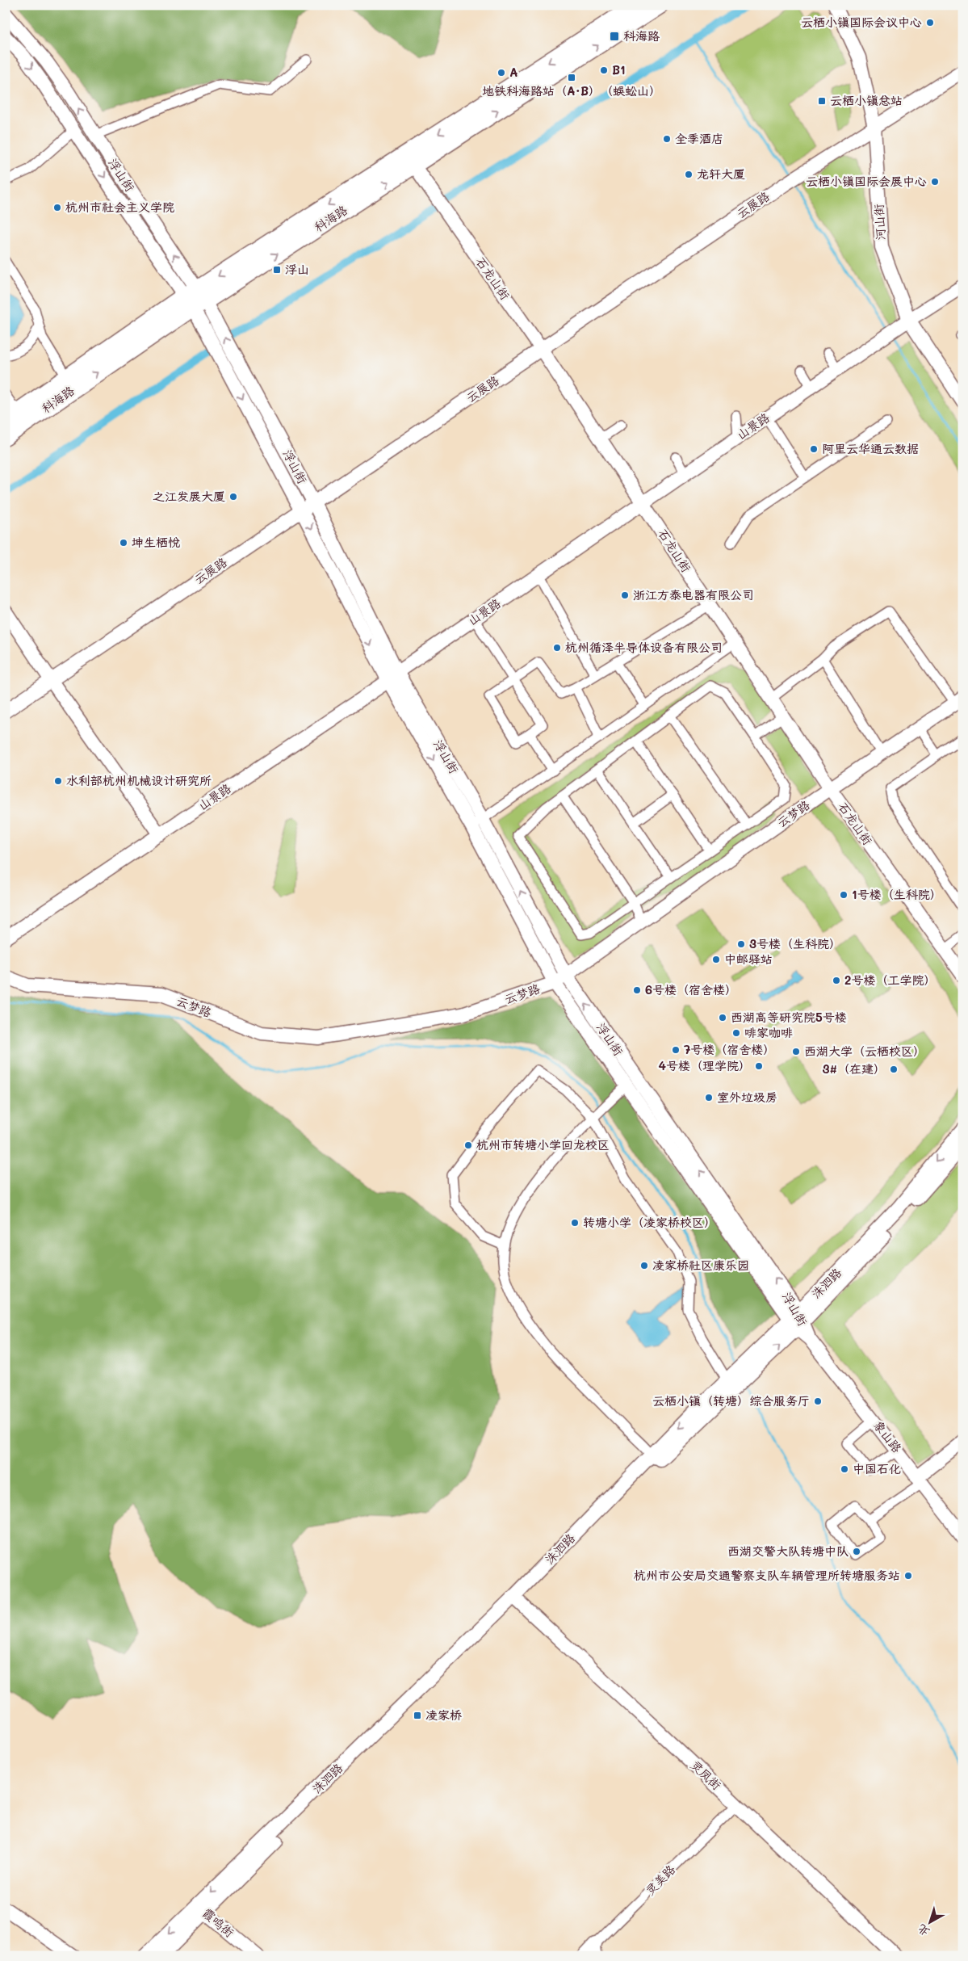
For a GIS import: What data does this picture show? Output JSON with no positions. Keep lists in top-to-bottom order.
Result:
{
  "streets": {
    "highway": ["科海路"],
    "street": [
      "浮山街",
      "云展路",
      "河山街",
      "石龙山街",
      "山景路",
      "云梦路",
      "洙泗路",
      "象山路",
      "灵凤街",
      "灵美路",
      "霞鸣街"
    ]
  },
  "crossings": [
    ["浮山街", "云展路"],
    ["浮山街", "科海路"],
    ["浮山街", "山景路"],
    ["浮山街", "云梦路"],
    ["浮山街", "洙泗路"],
    ["浮山街", "象山路"],
    ["云展路", "河山街"],
    ["云展路", "石龙山街"],
    ["科海路", "石龙山街"],
    ["河山街", "山景路"],
    ["石龙山街", "山景路"],
    ["石龙山街", "云梦路"],
    ["洙泗路", "灵凤街"],
    ["洙泗路", "霞鸣街"],
    ["灵凤街", "灵美路"]
  ],
  "places": {
    "other": [
      "云栖小镇国际会议中心",
      "B1",
      "A",
      "全季酒店",
      "龙轩大厦",
      "云栖小镇国际会展中心",
      "杭州市社会主义学院",
      "阿里云华通云数据",
      "之江发展大厦",
      "坤生栖悦",
      "浙江方泰电器有限公司",
      "杭州循泽半导体设备有限公司",
      "水利部杭州机械设计研究所",
      "1号楼（生科院）",
      "3号楼（生科院）",
      "中邮驿站",
      "2号楼（工学院）",
      "6号楼（宿舍楼）",
      "西湖高等研究院5号楼",
      "啡家咖啡",
      "7号楼（宿舍楼）",
      "西湖大学（云栖校区）",
      "4号楼（理学院）",
      "3#（在建）",
      "室外垃圾房",
      "杭州市转塘小学回龙校区",
      "转塘小学（凌家桥校区）",
      "凌家桥社区康乐园",
      "云栖小镇（转塘）综合服务厅",
      "中国石化",
      "西湖交警大队转塘中队",
      "杭州市公安局交通警察支队车辆管理所转塘服务站"
    ],
    "transit": [
      "科海路",
      "地铁科海路站（A·B）（蜈蚣山）",
      "云栖小镇总站",
      "浮山",
      "凌家桥"
    ]
  },
  "north": "bottom left"
}
